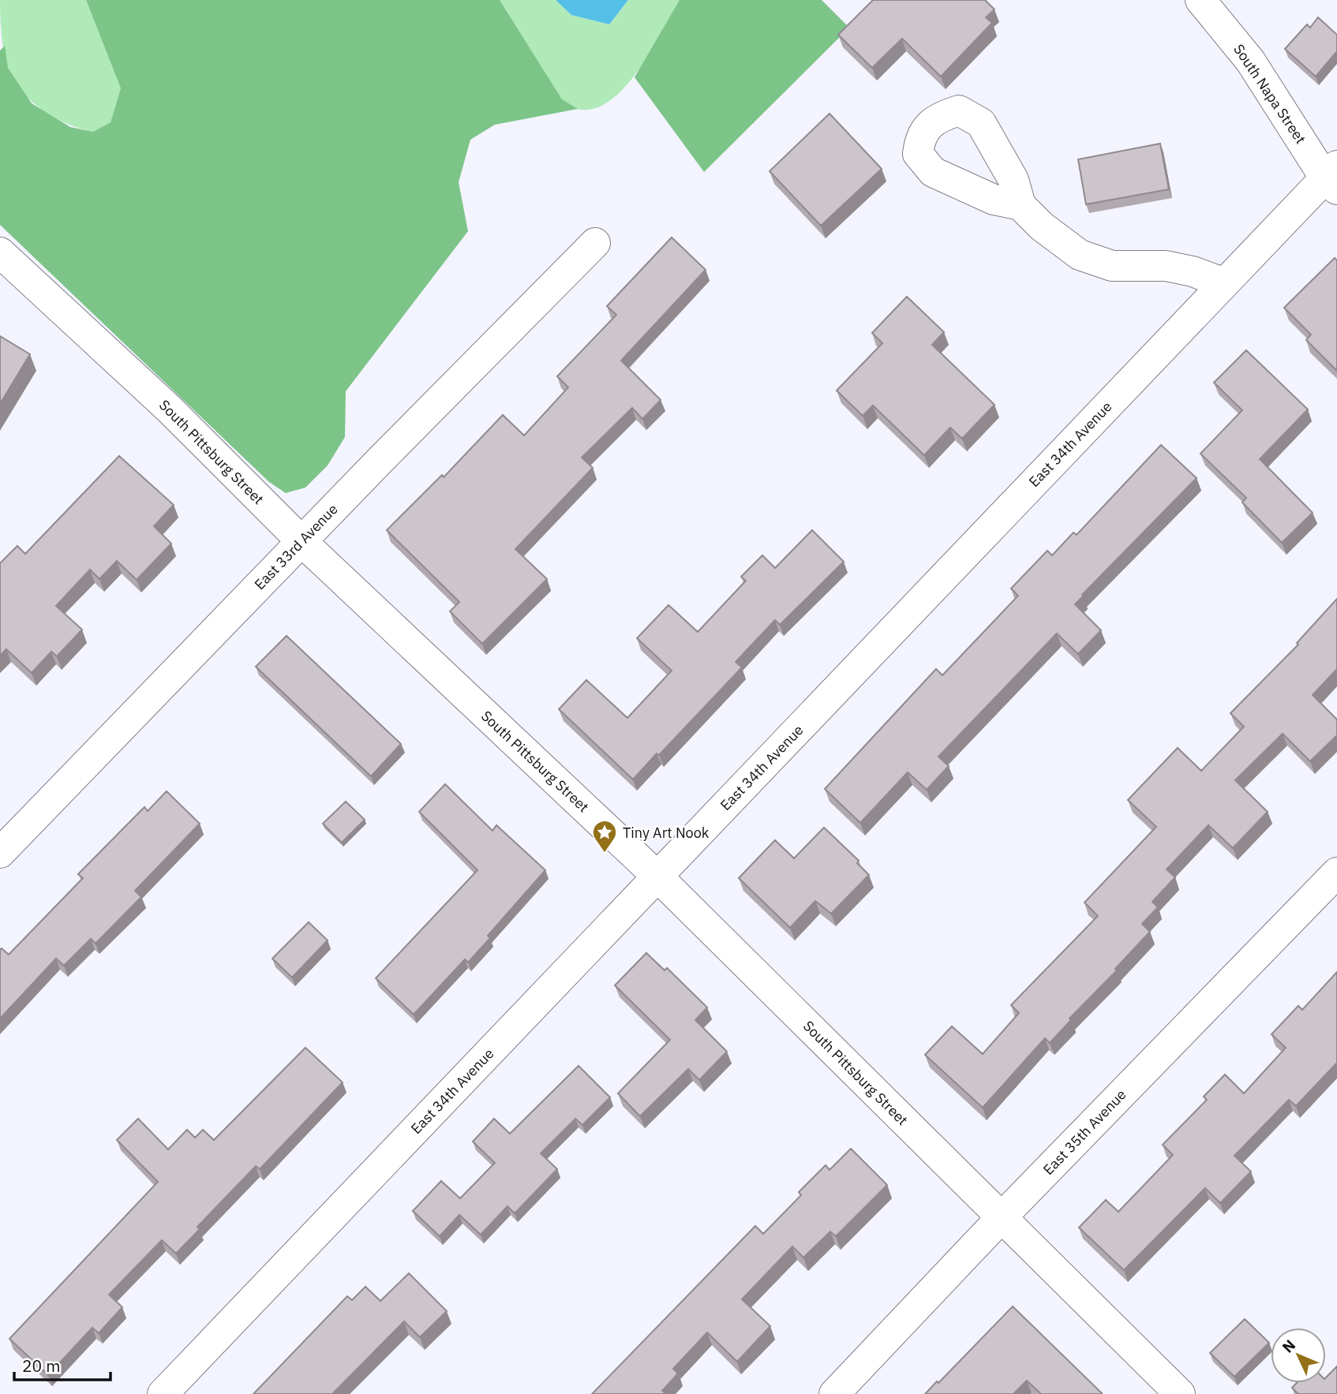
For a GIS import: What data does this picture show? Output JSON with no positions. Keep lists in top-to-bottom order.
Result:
{
  "streets": {
    "street": [
      "South Napa Street",
      "East 34th Avenue",
      "South Pittsburg Street",
      "East 33rd Avenue",
      "East 35th Avenue"
    ]
  },
  "crossings": [
    ["South Napa Street", "East 34th Avenue"],
    ["East 34th Avenue", "South Pittsburg Street"],
    ["South Pittsburg Street", "East 33rd Avenue"],
    ["South Pittsburg Street", "East 35th Avenue"]
  ],
  "places": {
    "place": ["Tiny Art Nook"]
  },
  "scale_bar": "20 m",
  "north": "top left"
}
